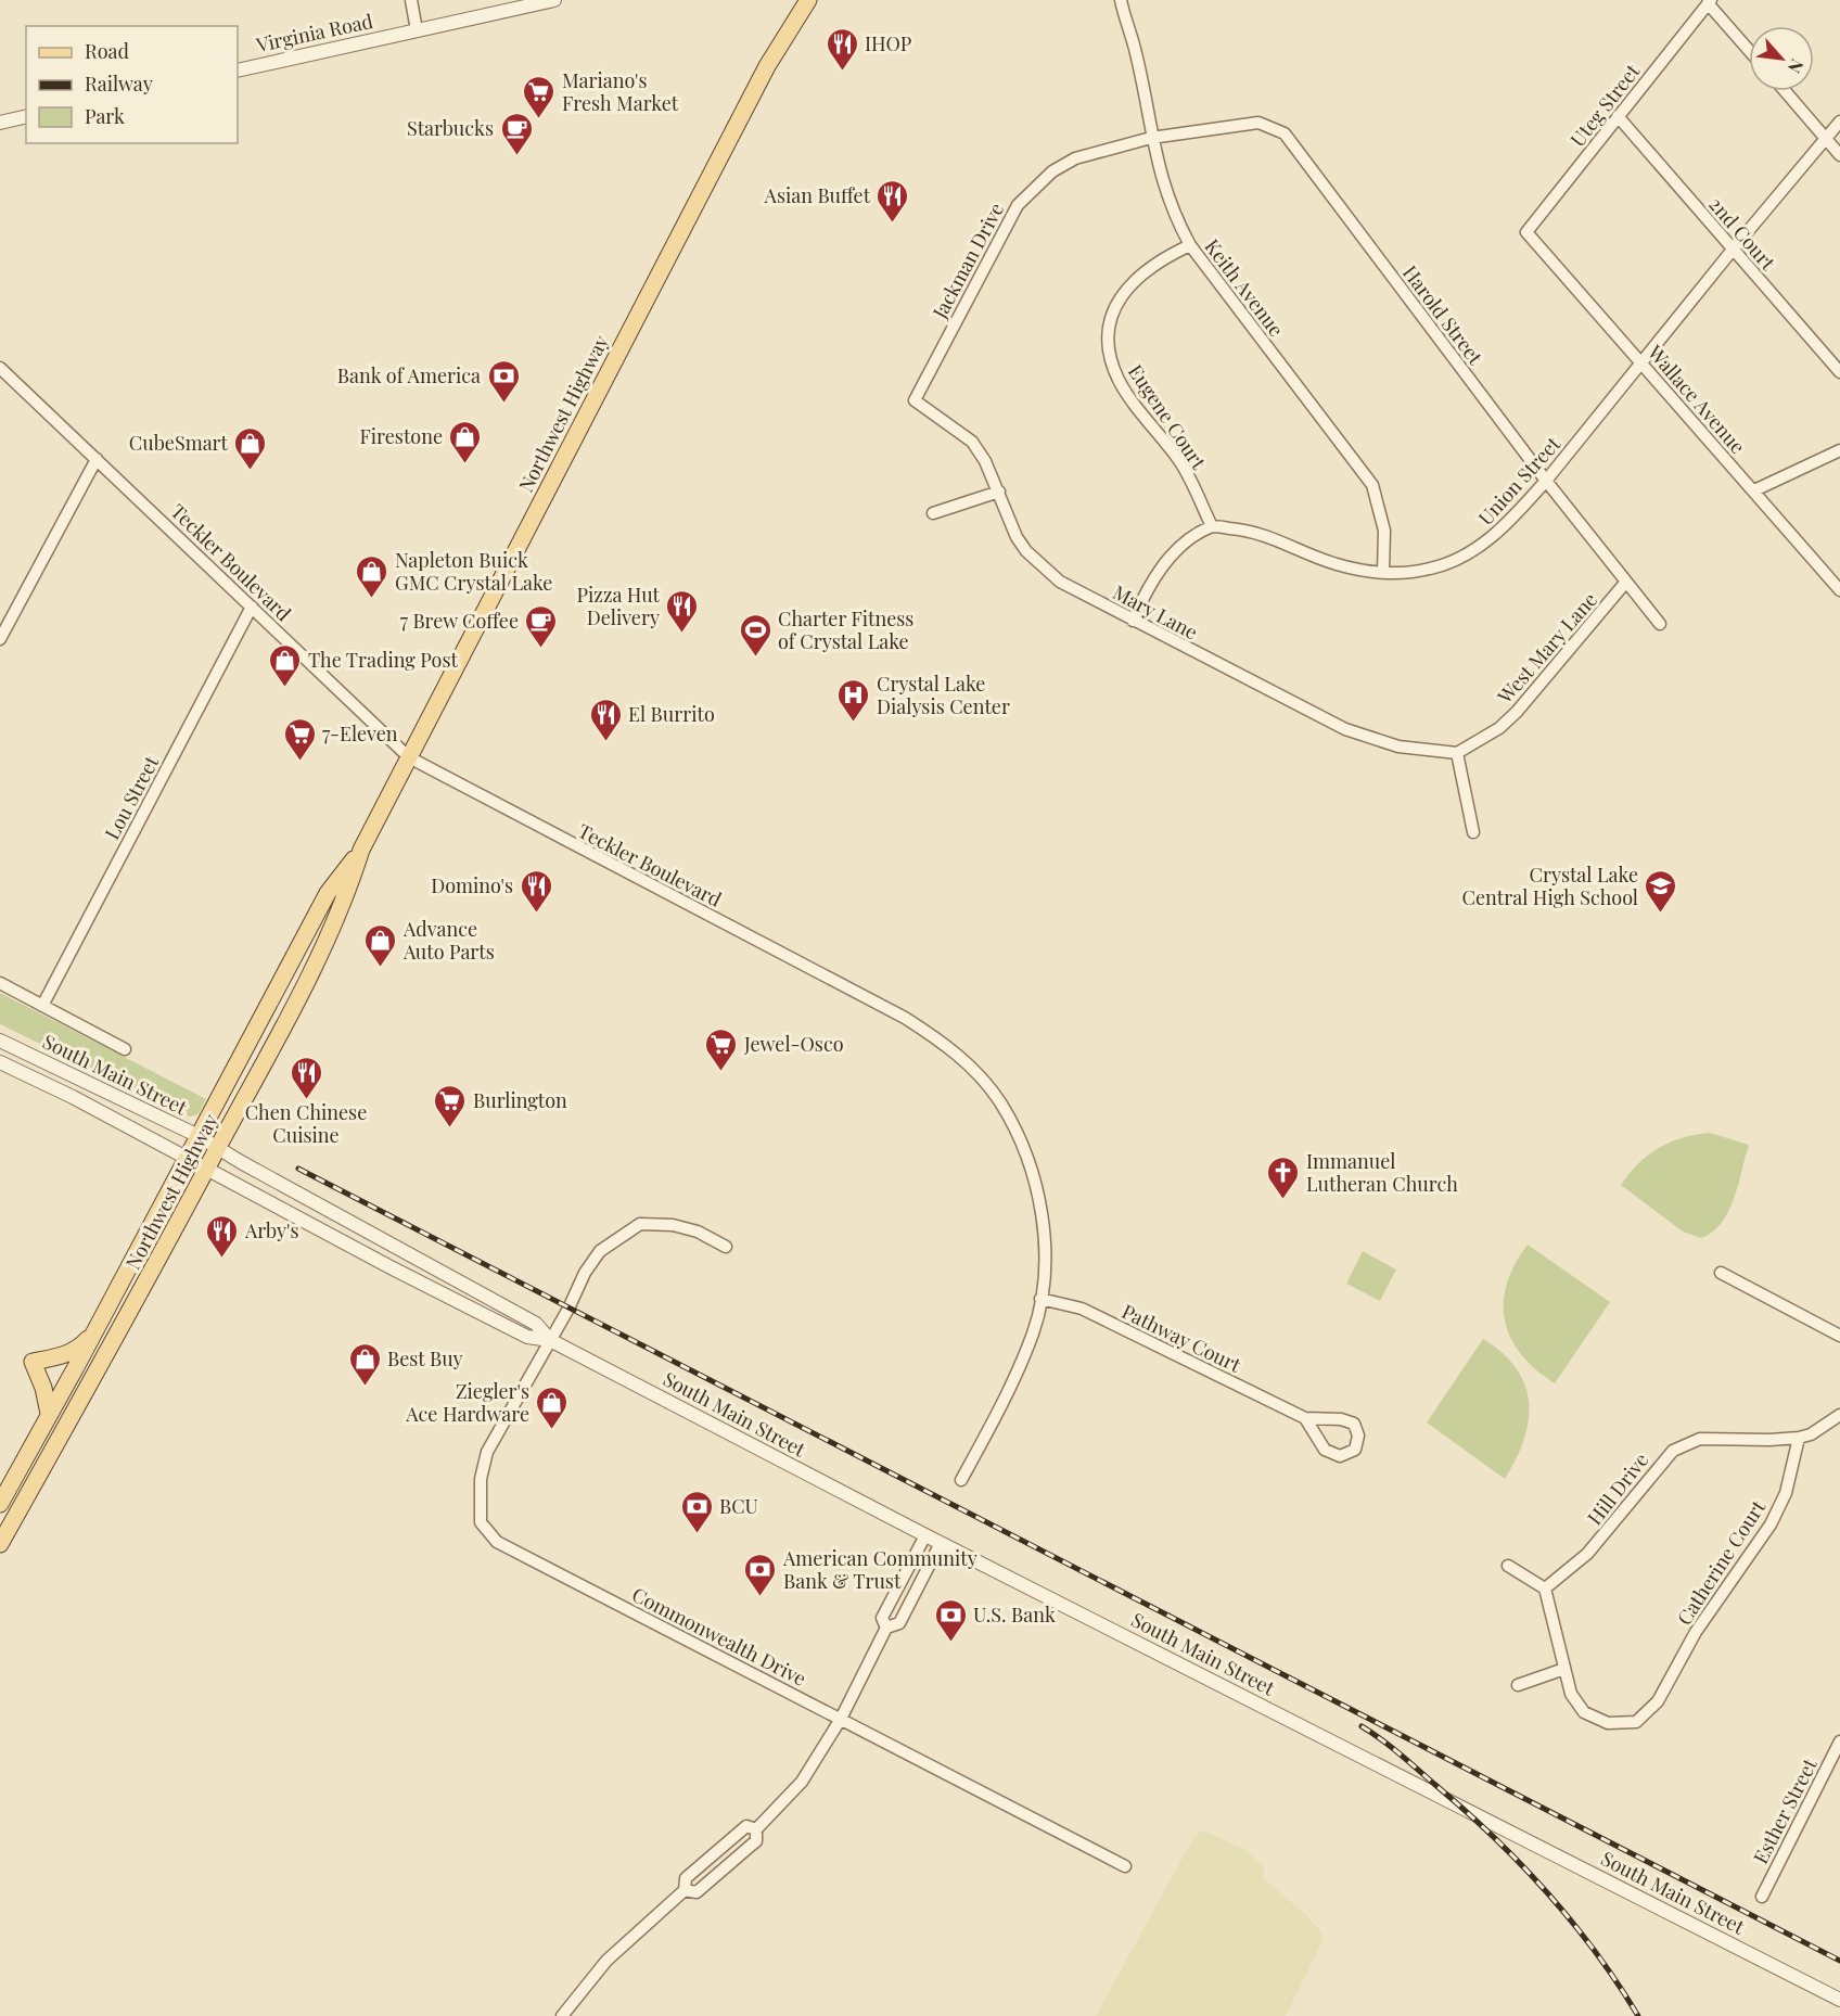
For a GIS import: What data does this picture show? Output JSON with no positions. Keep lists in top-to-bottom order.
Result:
{
  "streets": {
    "main road": ["Northwest Highway"],
    "street": [
      "Virginia Road",
      "Uteg Street",
      "2nd Court",
      "Jackman Drive",
      "Keith Avenue",
      "Harold Street",
      "Wallace Avenue",
      "Eugene Court",
      "Union Street",
      "Teckler Boulevard",
      "Mary Lane",
      "West Mary Lane",
      "Lou Street",
      "South Main Street",
      "Pathway Court",
      "Hill Drive",
      "Catherine Court",
      "Commonwealth Drive",
      "Esther Street"
    ]
  },
  "crossings": [
    ["Uteg Street", "2nd Court"],
    ["Uteg Street", "Wallace Avenue"],
    ["2nd Court", "Union Street"],
    ["Jackman Drive", "Keith Avenue"],
    ["Jackman Drive", "Harold Street"],
    ["Jackman Drive", "Mary Lane"],
    ["Keith Avenue", "Harold Street"],
    ["Keith Avenue", "Eugene Court"],
    ["Keith Avenue", "Union Street"],
    ["Harold Street", "Union Street"],
    ["Harold Street", "West Mary Lane"],
    ["Wallace Avenue", "Union Street"],
    ["Northwest Highway", "Teckler Boulevard"],
    ["Northwest Highway", "South Main Street"],
    ["Eugene Court", "Union Street"],
    ["Teckler Boulevard", "Lou Street"],
    ["Teckler Boulevard", "Pathway Court"],
    ["Mary Lane", "West Mary Lane"],
    ["South Main Street", "Commonwealth Drive"],
    ["Hill Drive", "Catherine Court"]
  ],
  "places": {
    "restaurant": [
      "IHOP",
      "Asian Buffet",
      "Pizza Hut Delivery",
      "El Burrito",
      "Domino's",
      "Chen Chinese Cuisine",
      "Arby's"
    ],
    "supermarket": [
      "Mariano's Fresh Market",
      "7-Eleven",
      "Jewel-Osco",
      "Burlington"
    ],
    "cafe": ["Starbucks", "7 Brew Coffee"],
    "bank": [
      "Bank of America",
      "BCU",
      "American Community Bank & Trust",
      "U.S. Bank"
    ],
    "shop": [
      "Firestone",
      "CubeSmart",
      "Napleton Buick GMC Crystal Lake",
      "The Trading Post",
      "Advance Auto Parts",
      "Best Buy",
      "Ziegler's Ace Hardware"
    ],
    "sports": ["Charter Fitness of Crystal Lake"],
    "hospital": ["Crystal Lake Dialysis Center"],
    "school or university": ["Crystal Lake Central High School"],
    "church": ["Immanuel Lutheran Church"]
  },
  "legend": ["Road", "Railway", "Park"],
  "north": "bottom right"
}
